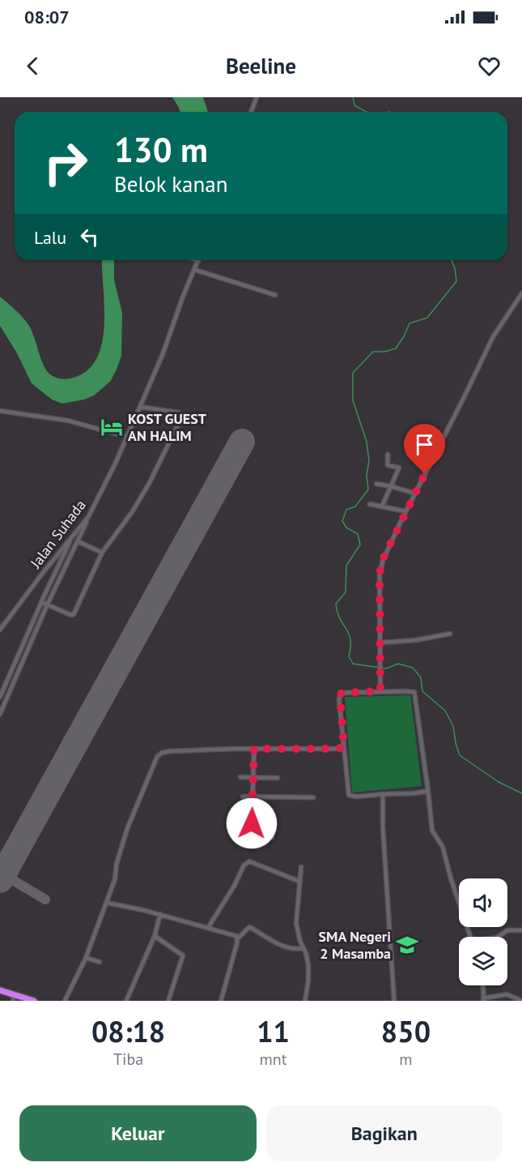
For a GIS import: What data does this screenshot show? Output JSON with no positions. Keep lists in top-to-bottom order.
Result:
{
  "streets": {
    "street": ["Jalan Suhada"]
  },
  "places": {
    "hotel": ["KOST GUEST AN HALIM"],
    "school or university": ["SMA Negeri 2 Masamba"]
  },
  "page": {
    "status": "08:07",
    "header": "Beeline",
    "turn": ["130 m", "Belok kanan"],
    "then": "Lalu",
    "eta": [
      "08:18",
      "Tiba",
      "11",
      "mnt",
      "850",
      "m"
    ],
    "buttons": ["Keluar", "Bagikan"]
  }
}
